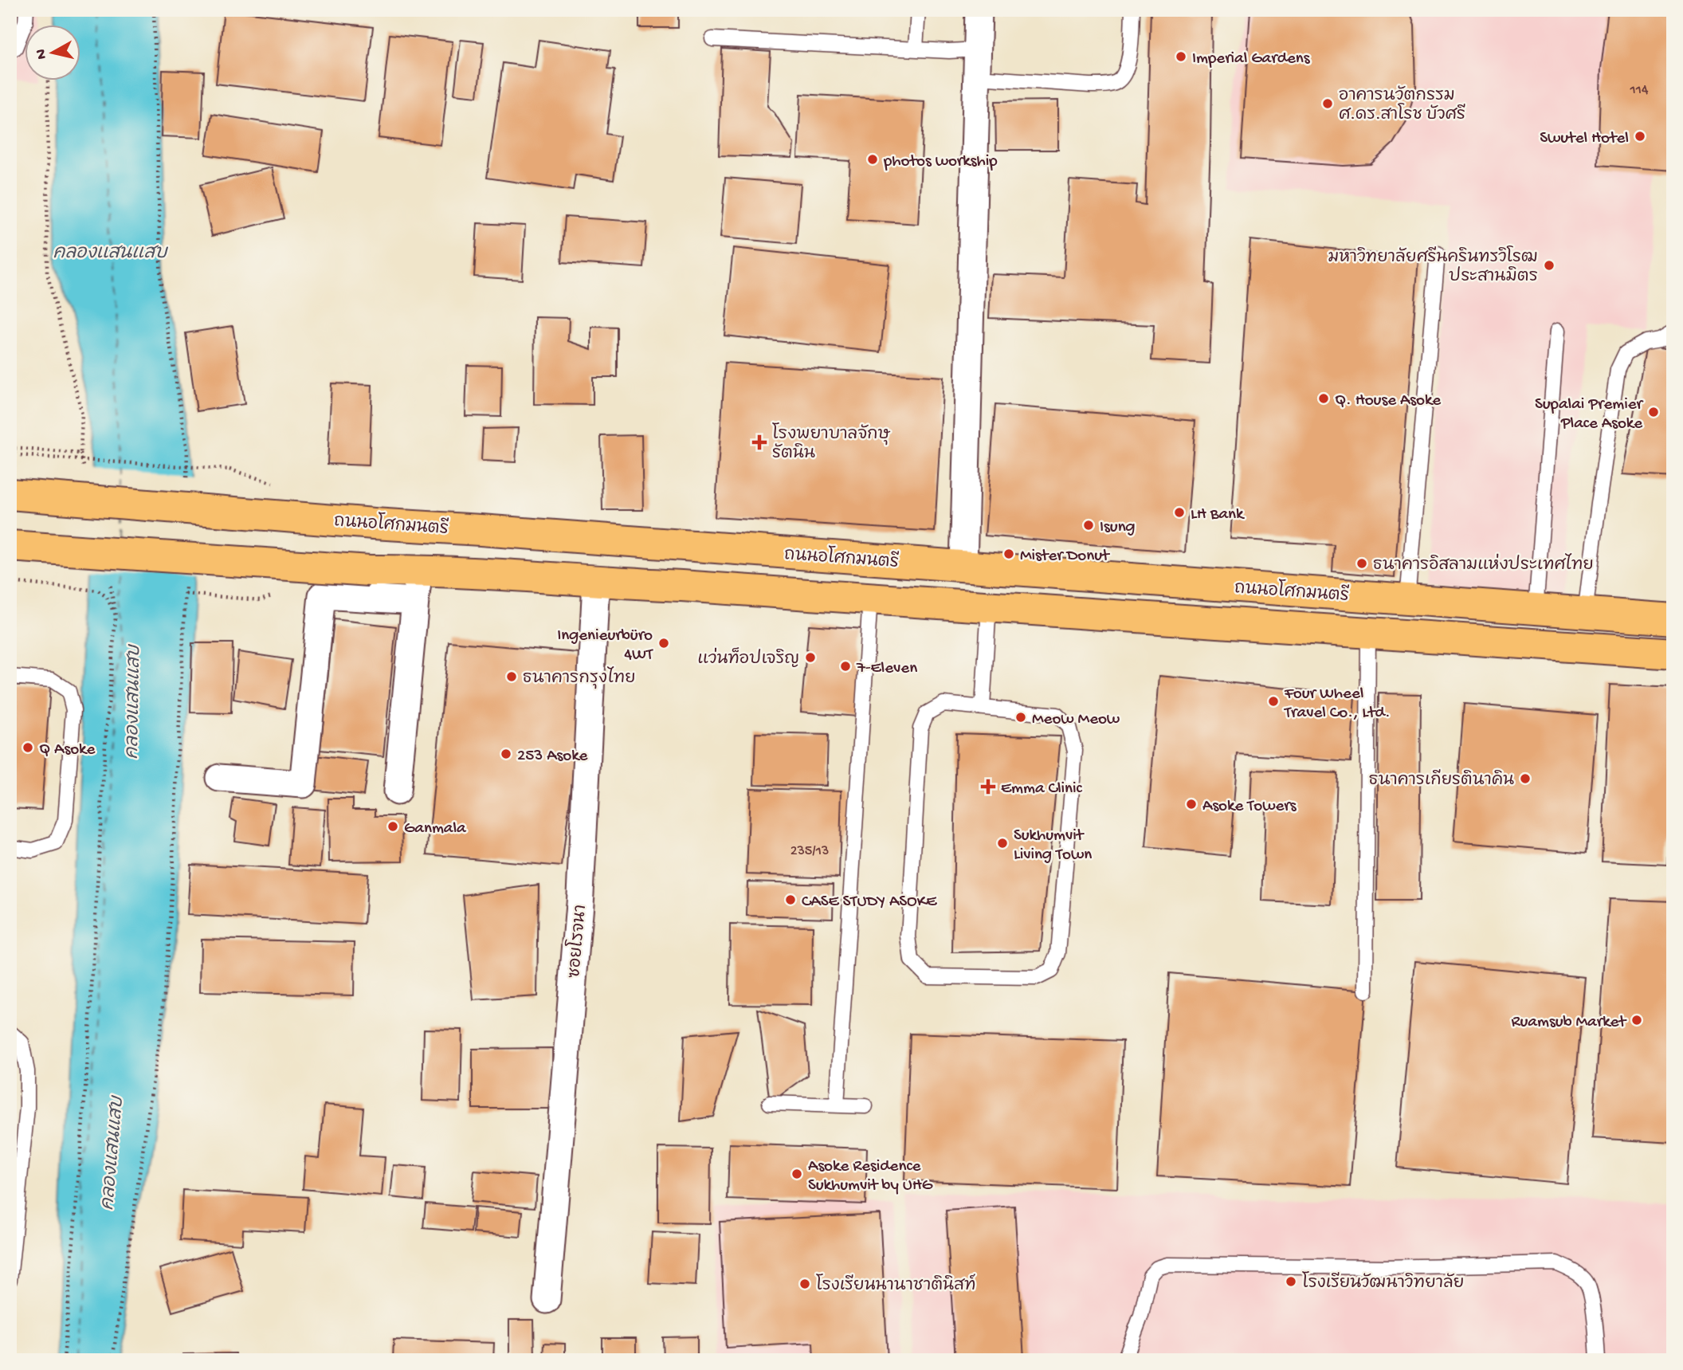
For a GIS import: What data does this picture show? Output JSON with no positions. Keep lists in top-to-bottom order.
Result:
{
  "streets": {
    "main road": ["ถนนอโศกมนตรี"],
    "street": ["ซอยโรจนา"]
  },
  "water": ["คลองแสนแสบ"],
  "places": {
    "other": [
      "Imperial Gardens",
      "อาคารนวัตกรรม ศ.ดร.สาโรช บัวศรี",
      "Swutel Hotel",
      "photos workship",
      "มหาวิทยาลัยศรีนครินทรวิโรฒ ประสานมิตร",
      "Q. House Asoke",
      "Supalai Premier Place Asoke",
      "LH Bank",
      "Isung",
      "Mister Donut",
      "ธนาคารอิสลามแห่งประเทศไทย",
      "Ingenieurbüro 4WT",
      "แว่นท็อปเจริญ",
      "7-Eleven",
      "ธนาคารกรุงไทย",
      "Four Wheel Travel Co., Ltd.",
      "Meow Meow",
      "Q Asoke",
      "253 Asoke",
      "ธนาคารเกียรตินาคิน",
      "Asoke Towers",
      "Ganmala",
      "Sukhumvit Living Town",
      "CASE STUDY ASOKE",
      "Ruamsub Market",
      "Asoke Residence Sukhumvit by UHG",
      "โรงเรียนวัฒนาวิทยาลัย",
      "โรงเรียนนานาชาตินิสท์"
    ],
    "health": ["โรงพยาบาลจักษุ รัตนิน", "Emma Clinic"]
  },
  "house_numbers": ["114", "235/13"],
  "north": "left"
}
